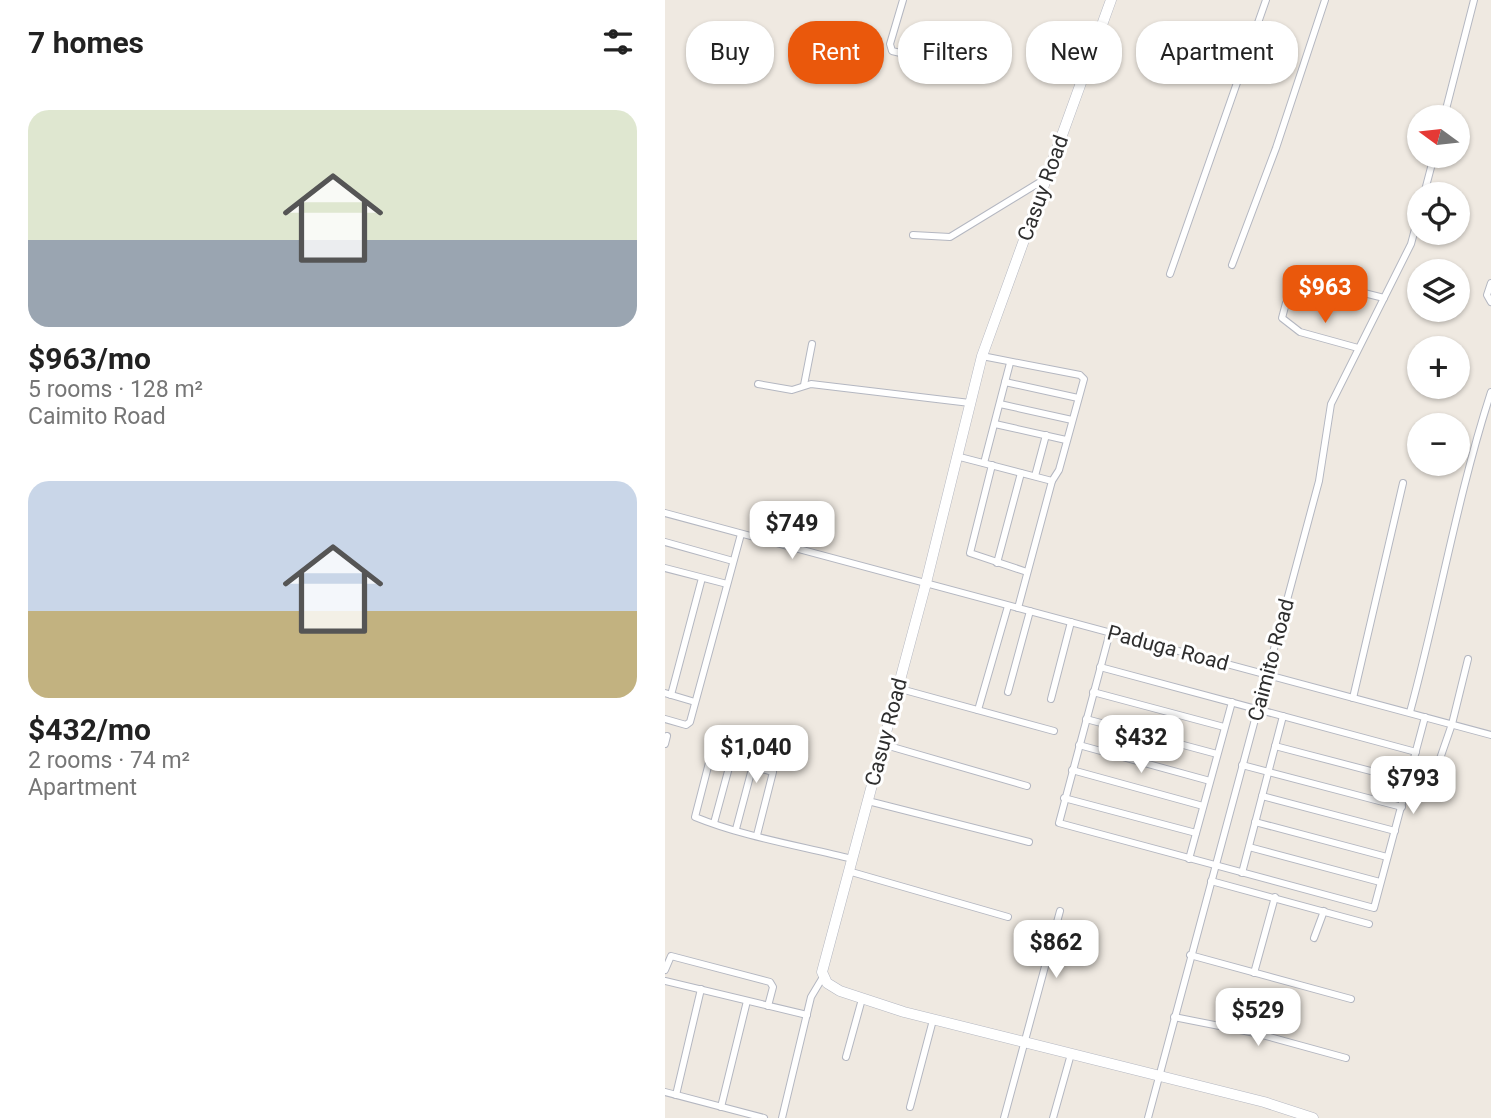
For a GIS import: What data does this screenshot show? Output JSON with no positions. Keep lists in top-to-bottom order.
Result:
{
  "streets": {
    "street": ["Casuy Road", "Paduga Road", "Caimito Road"]
  },
  "crossings": [
    ["Casuy Road", "Paduga Road"],
    ["Paduga Road", "Caimito Road"]
  ],
  "north": "left",
  "page": {
    "heading": "7 homes",
    "chip": [
      "Buy",
      "Rent",
      "Filters",
      "New",
      "Apartment"
    ],
    "list": [
      {
        "name": "$963/mo",
        "note": "5 rooms · 128 m² · Caimito Road"
      },
      {
        "name": "$432/mo",
        "note": "2 rooms · 74 m² · Apartment"
      }
    ],
    "map_buttons": ["+", "−"],
    "price": [
      "$963",
      "$749",
      "$432",
      "$1,040",
      "$793",
      "$862",
      "$529"
    ]
  }
}
